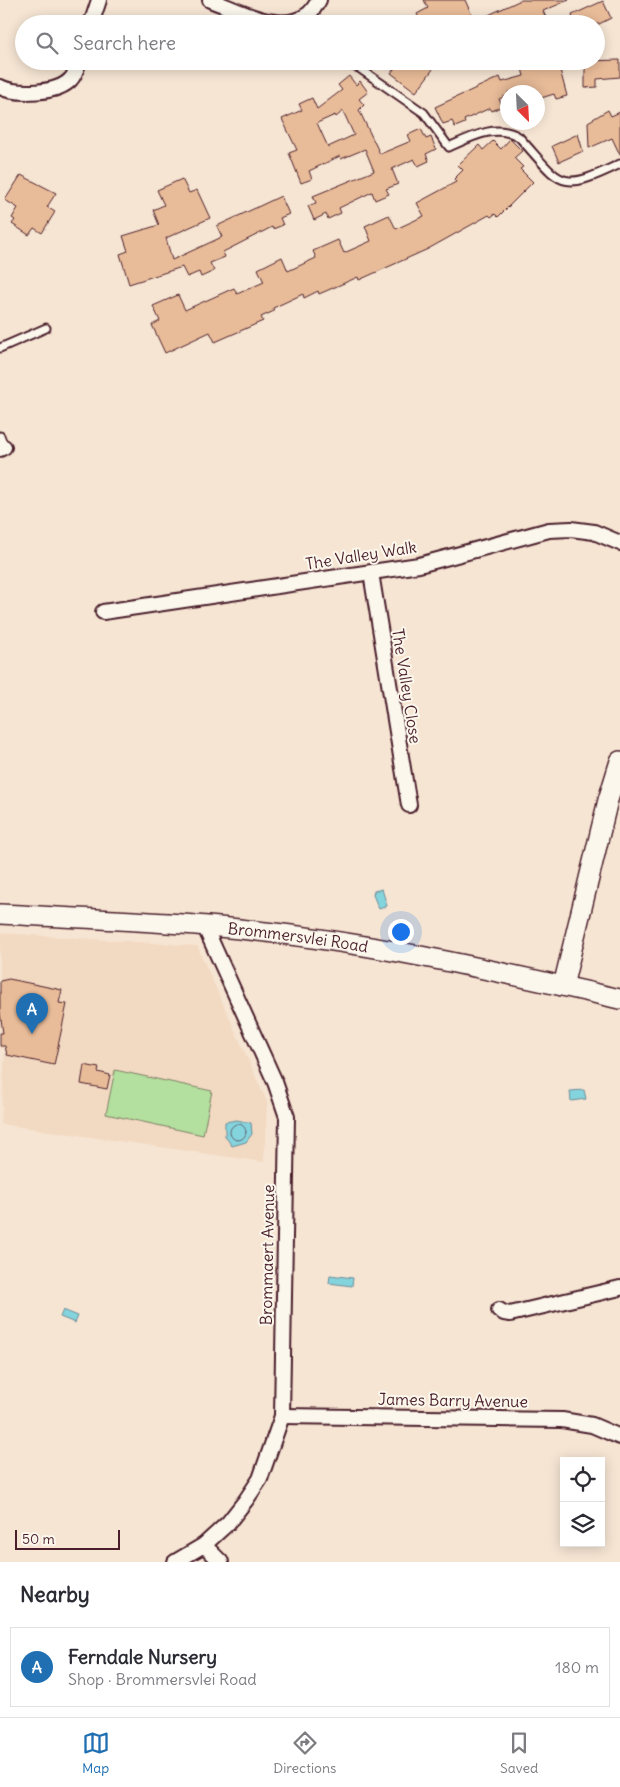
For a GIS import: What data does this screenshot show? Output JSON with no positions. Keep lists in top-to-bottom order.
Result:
{
  "streets": {
    "street": [
      "The Valley Walk",
      "The Valley Close",
      "Brommersvlei Road",
      "Brommaert Avenue",
      "James Barry Avenue"
    ]
  },
  "crossings": [
    ["The Valley Walk", "The Valley Close"],
    ["Brommersvlei Road", "Brommaert Avenue"],
    ["Brommaert Avenue", "James Barry Avenue"]
  ],
  "scale_bar": "50 m",
  "north": "bottom right",
  "page": {
    "search": "Search here",
    "pins": "A",
    "scale": "50 m",
    "heading": "Nearby",
    "list": [
      {
        "mark": "A",
        "name": "Ferndale Nursery",
        "note": "Shop · Brommersvlei Road",
        "value": "180 m"
      }
    ],
    "nav": ["Map", "Directions", "Saved"]
  }
}
